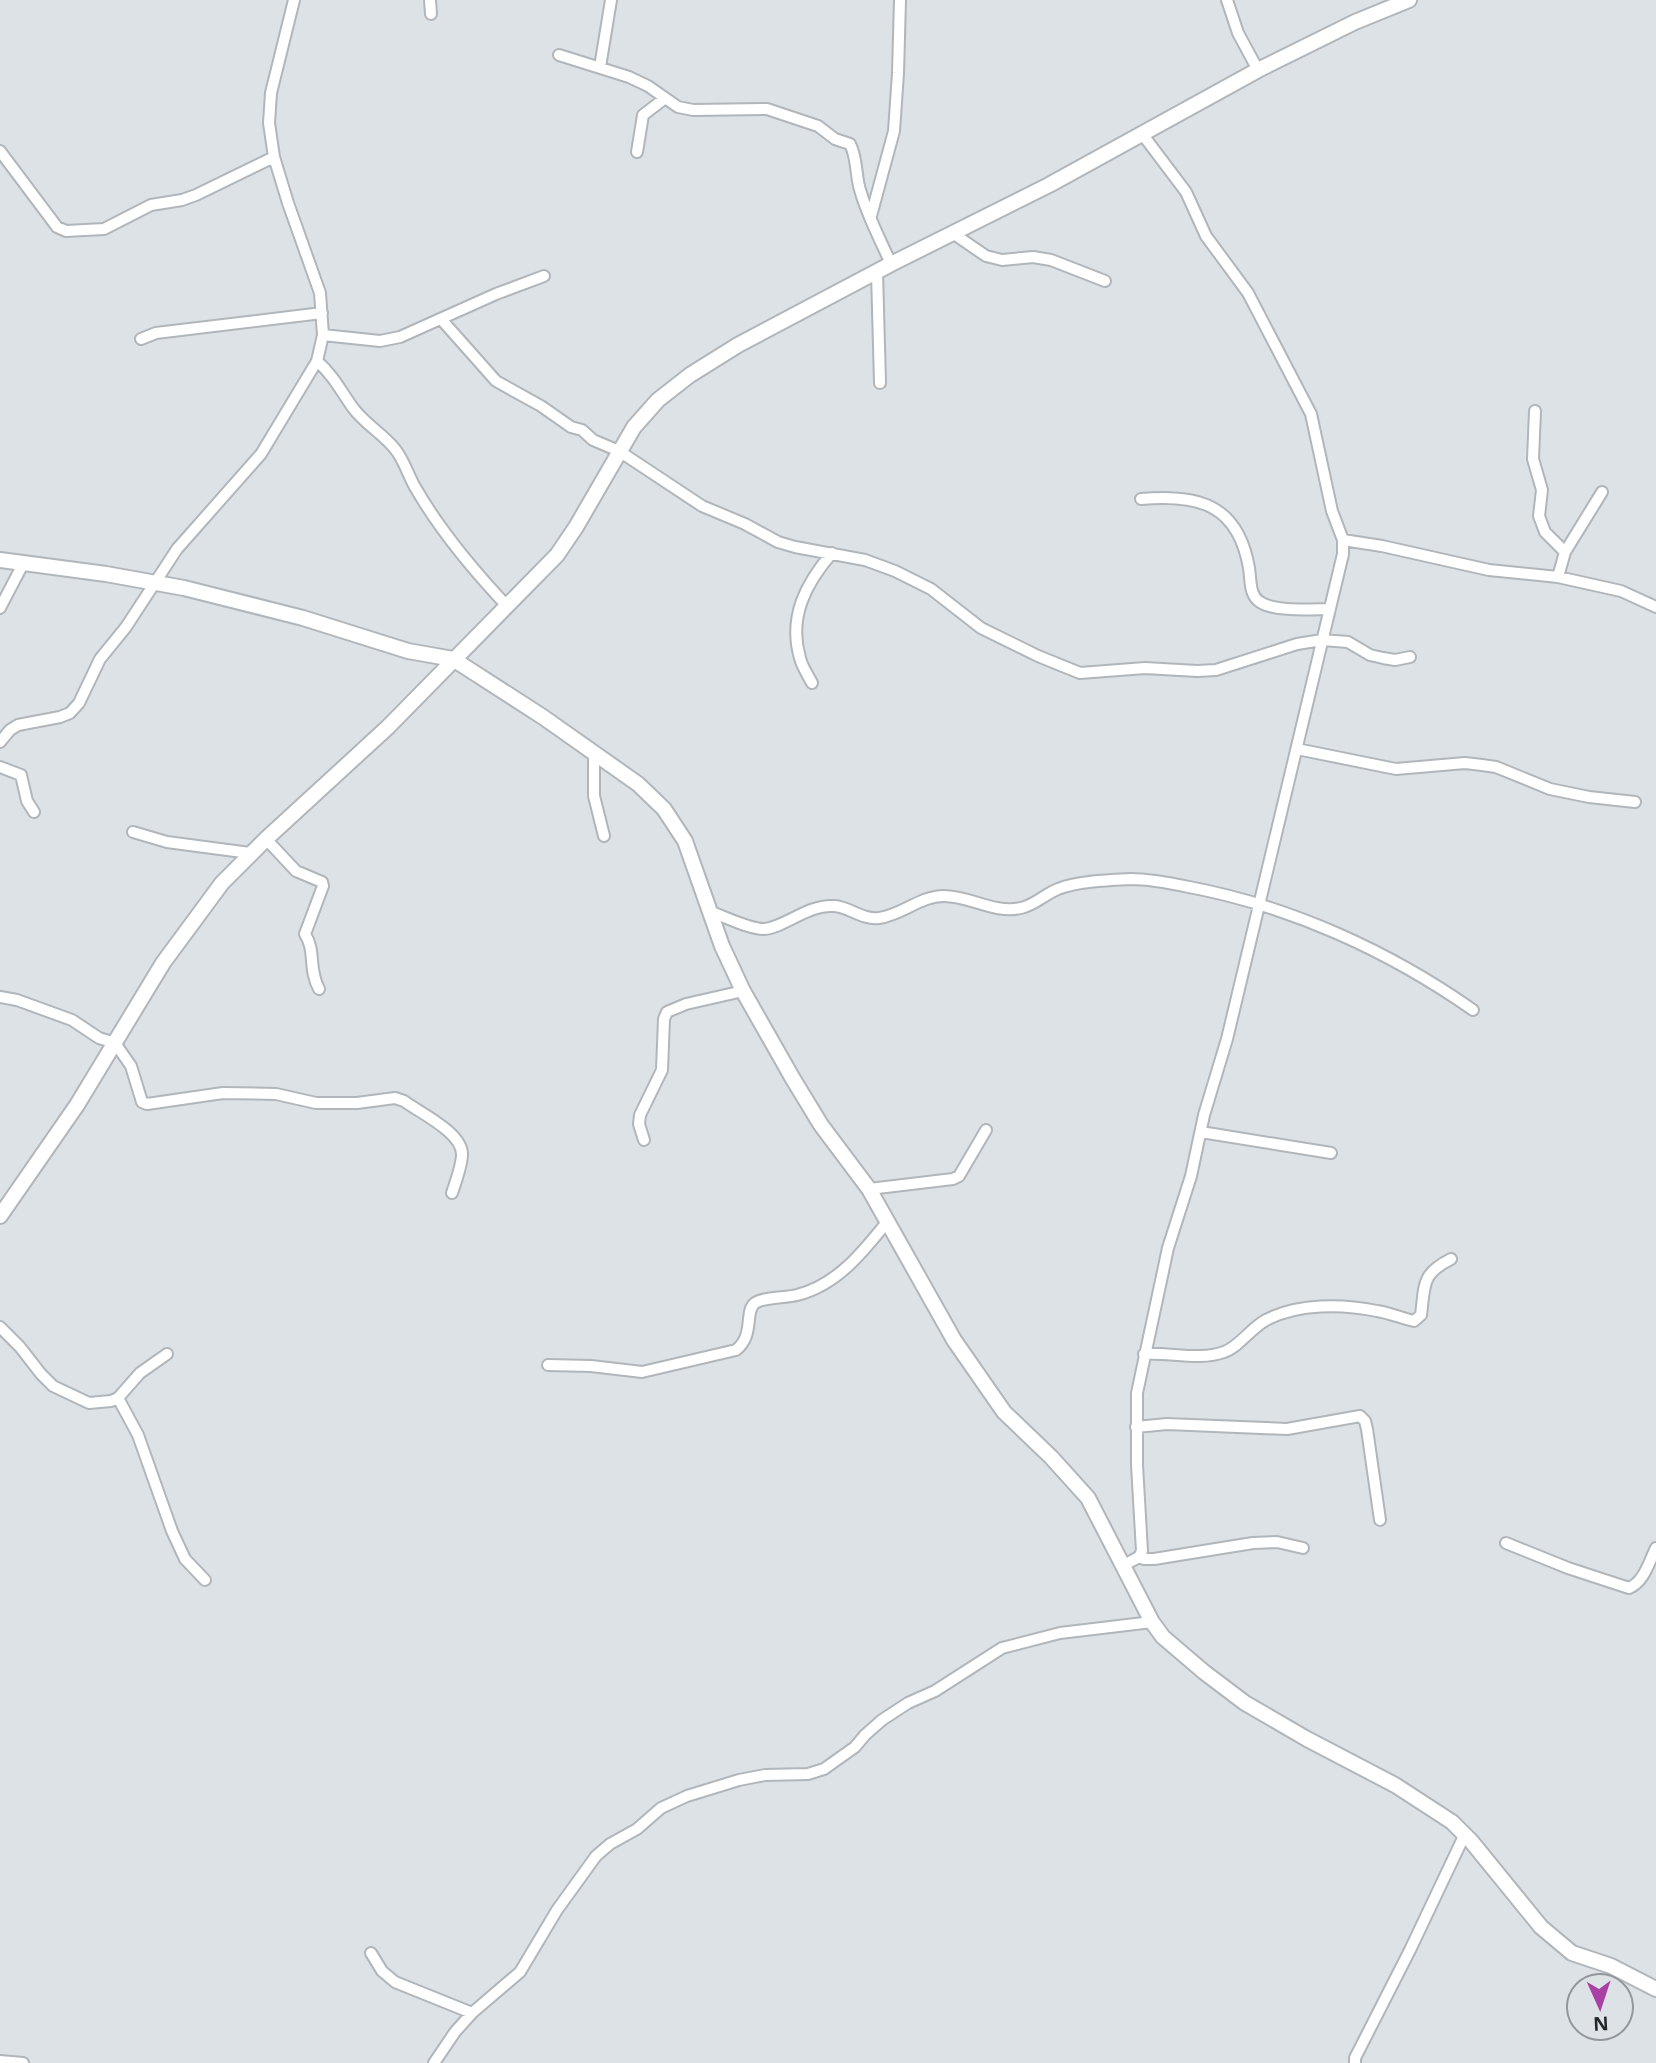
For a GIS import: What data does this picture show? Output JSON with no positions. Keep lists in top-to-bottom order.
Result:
{
  "north": "bottom"
}
